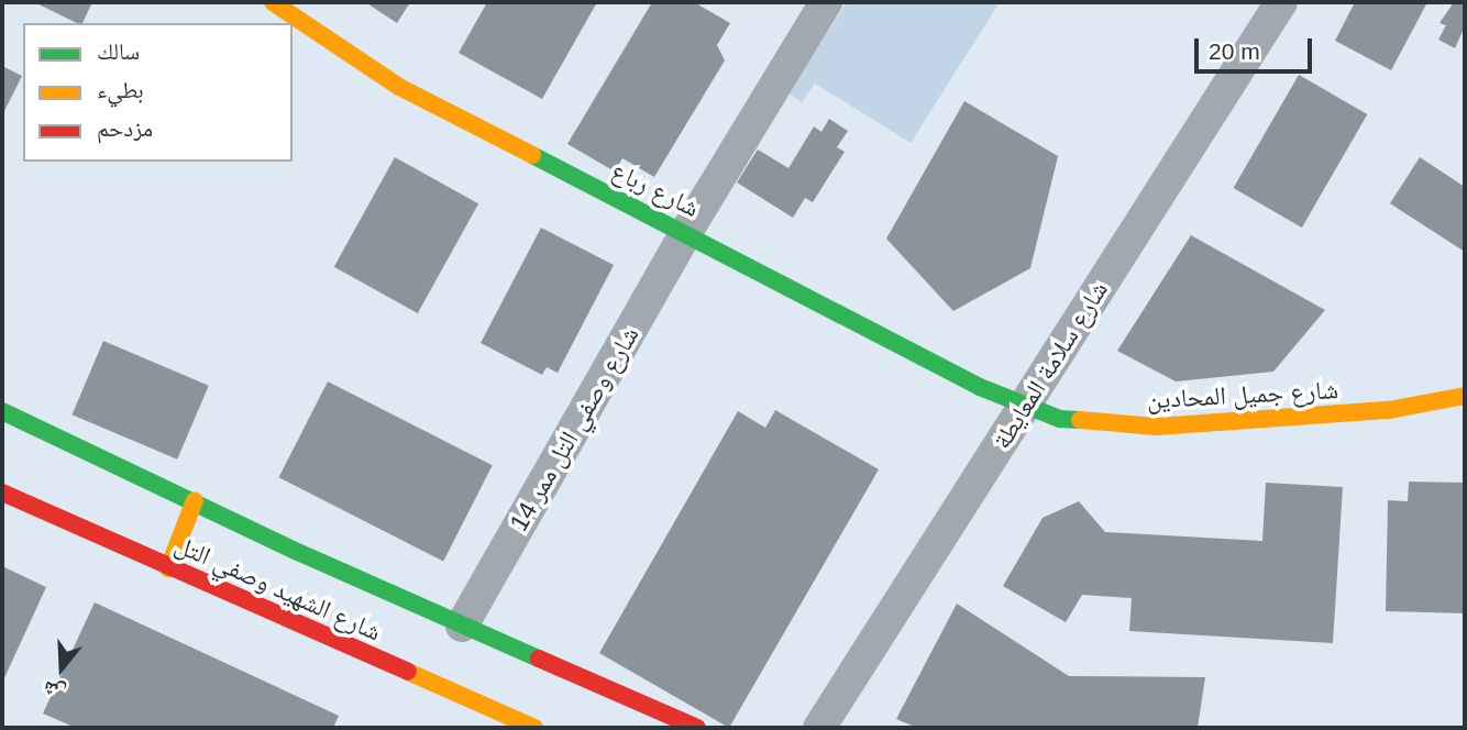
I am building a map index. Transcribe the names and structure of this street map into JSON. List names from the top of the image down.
{
  "streets": {
    "main road": ["شارع رباع", "شارع جميل المحادين", "شارع الشهيد وصفي التل"],
    "street": ["شارع سلامة المعايطة", "شارع وصفي التل ممر 14"]
  },
  "crossings": [
    ["شارع رباع", "شارع سلامة المعايطة"],
    ["شارع رباع", "شارع جميل المحادين"],
    ["شارع رباع", "شارع وصفي التل ممر 14"],
    ["شارع سلامة المعايطة", "شارع جميل المحادين"],
    ["شارع وصفي التل ممر 14", "شارع الشهيد وصفي التل"]
  ],
  "legend": ["سالك", "بطيء", "مزدحم"],
  "scale_bar": "20 m",
  "north": "bottom"
}
